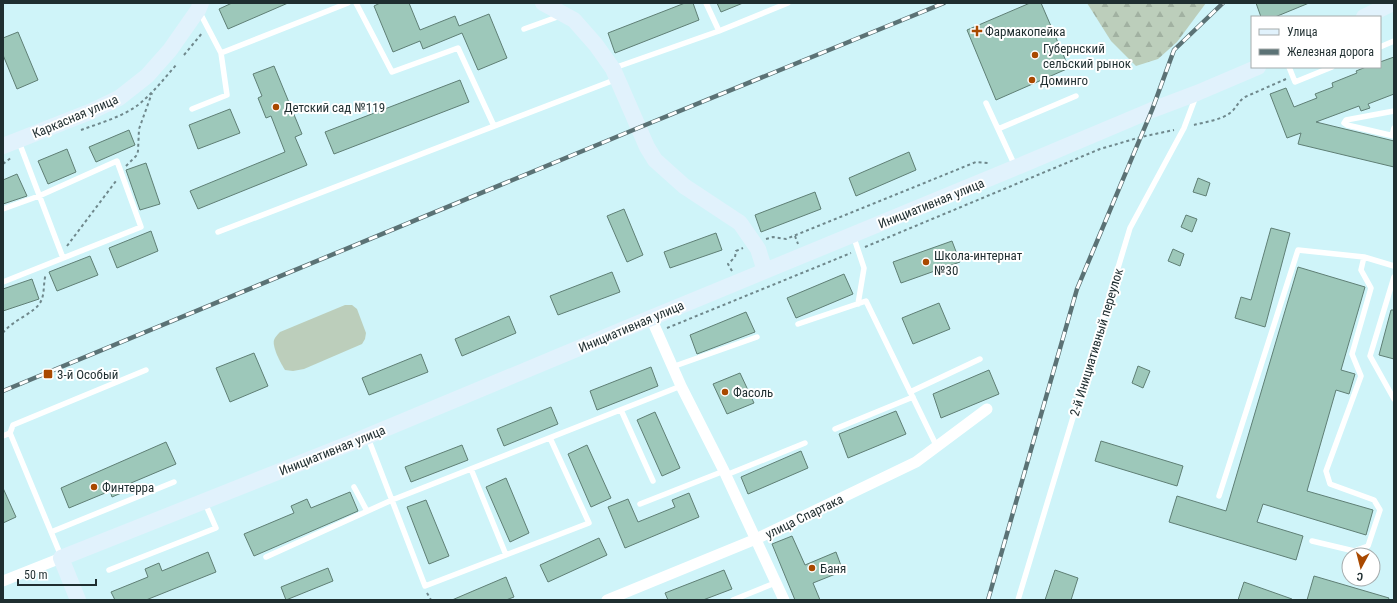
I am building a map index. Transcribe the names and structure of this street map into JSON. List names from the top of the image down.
{
  "streets": {
    "main road": ["Каркасная улица", "Инициативная улица"],
    "street": ["улица Спартака"],
    "lane": ["2-й Инициативный переулок"]
  },
  "crossings": [
    ["Инициативная улица", "2-й Инициативный переулок"]
  ],
  "places": {
    "health": ["Фармакопейка"],
    "other": [
      "Губернский сельский рынок",
      "Доминго",
      "Детский сад №119",
      "Школа-интернат №30",
      "Фасоль",
      "Финтерра",
      "Баня"
    ],
    "transit": ["3-й Особый"]
  },
  "legend": ["Улица", "Железная дорога"],
  "scale_bar": "50 m",
  "north": "bottom"
}
